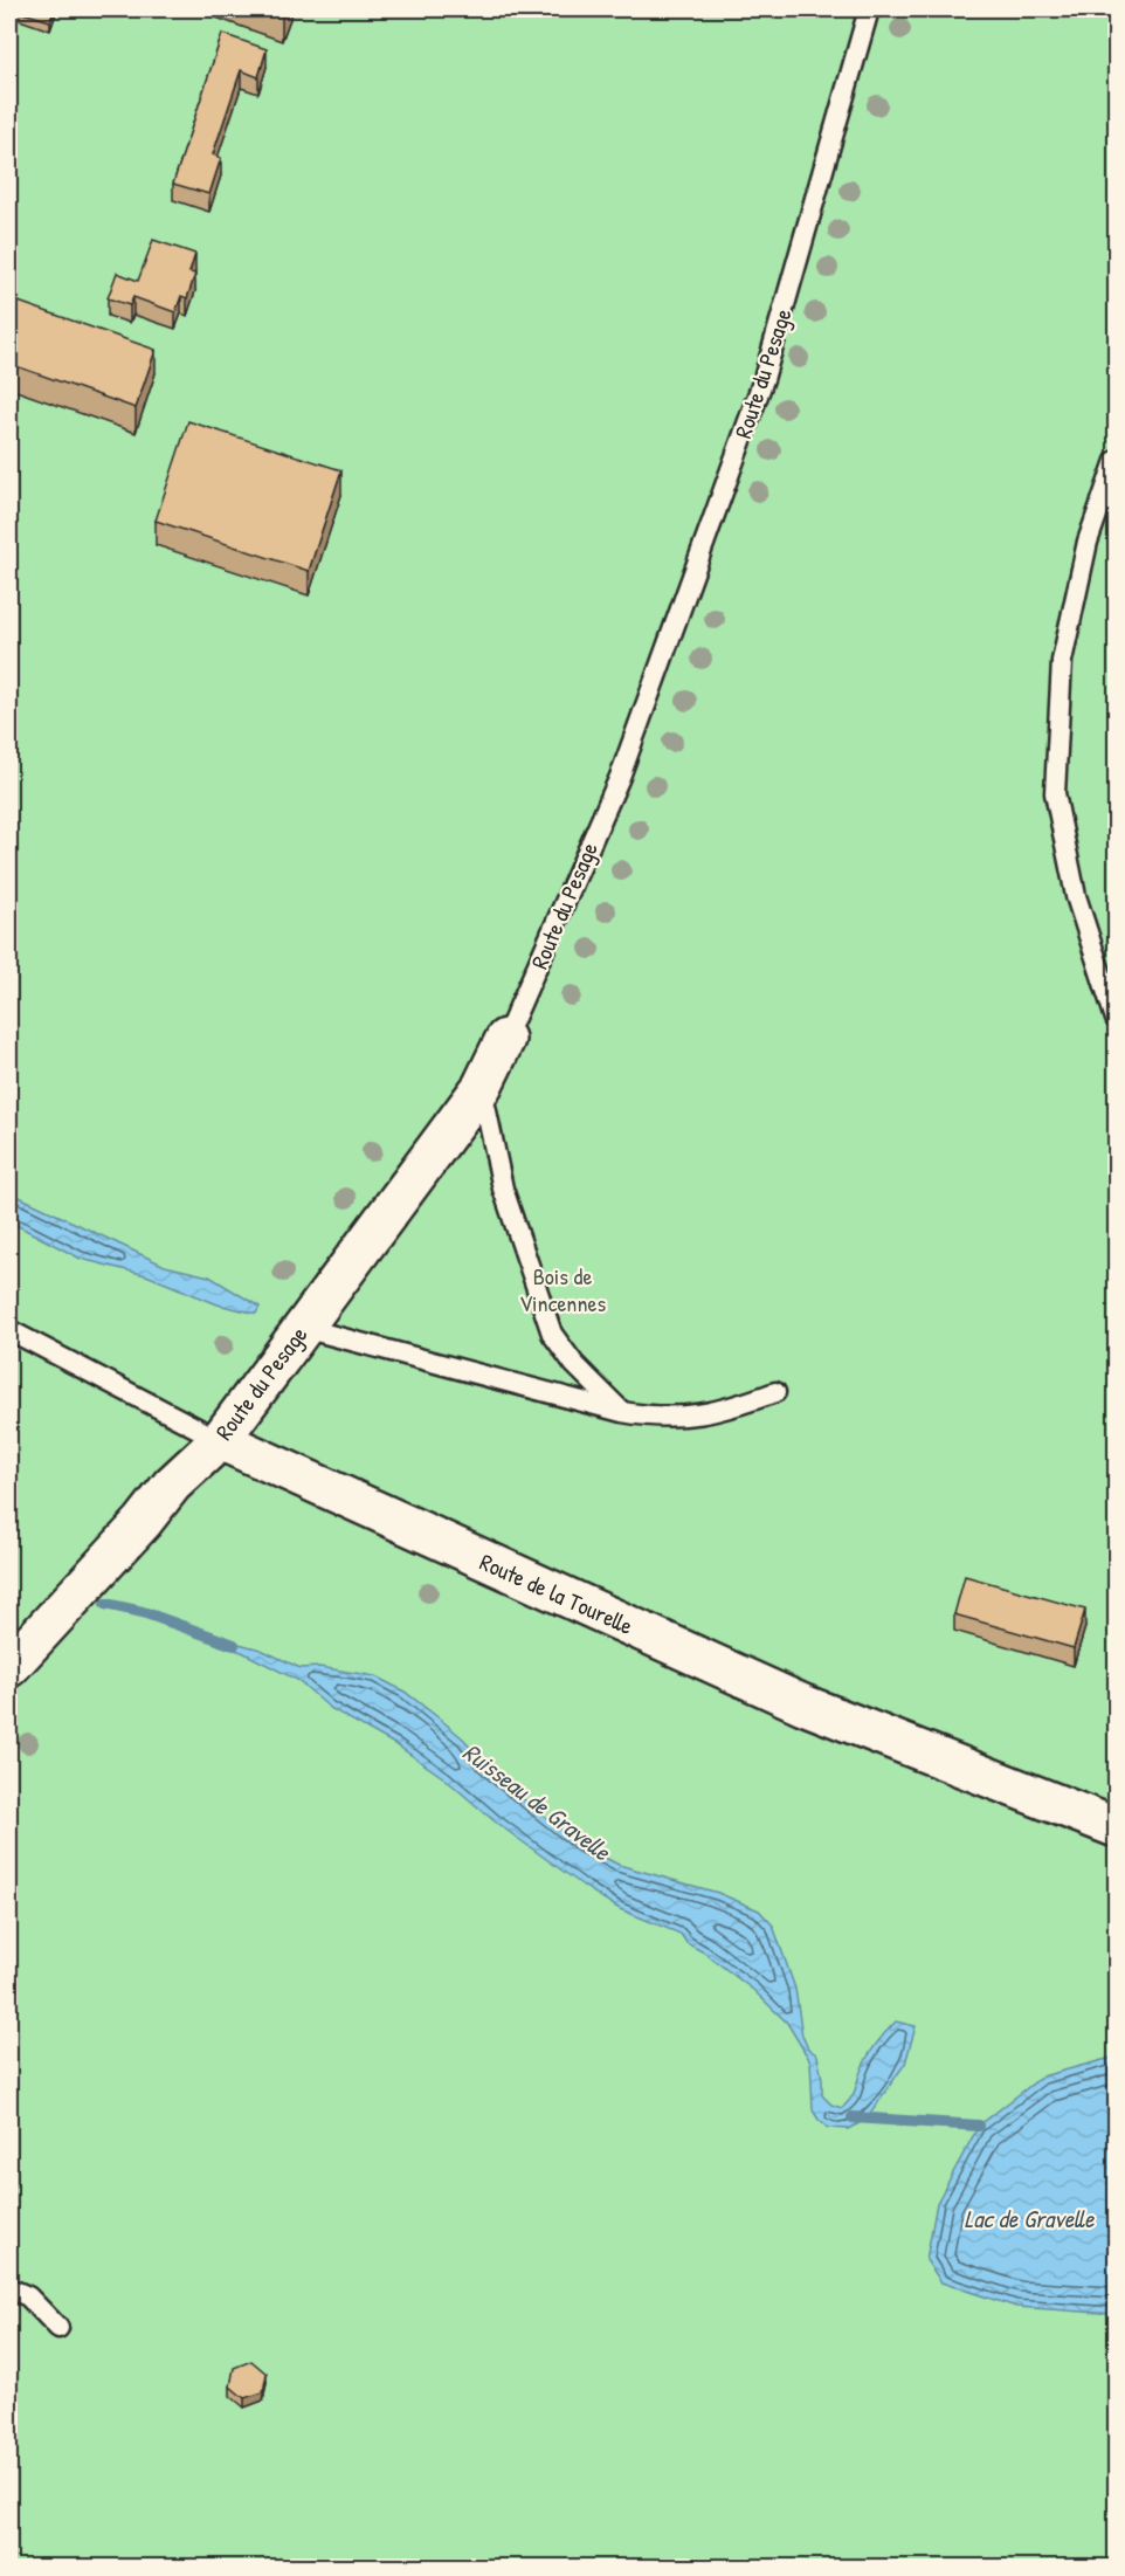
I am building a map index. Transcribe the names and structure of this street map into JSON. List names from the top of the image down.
{
  "streets": {
    "street": ["Route du Pesage", "Route de la Tourelle"]
  },
  "crossings": [
    ["Route du Pesage", "Route de la Tourelle"]
  ],
  "water": ["Ruisseau de Gravelle", "Lac de Gravelle"],
  "parks": ["Bois de Vincennes"]
}
